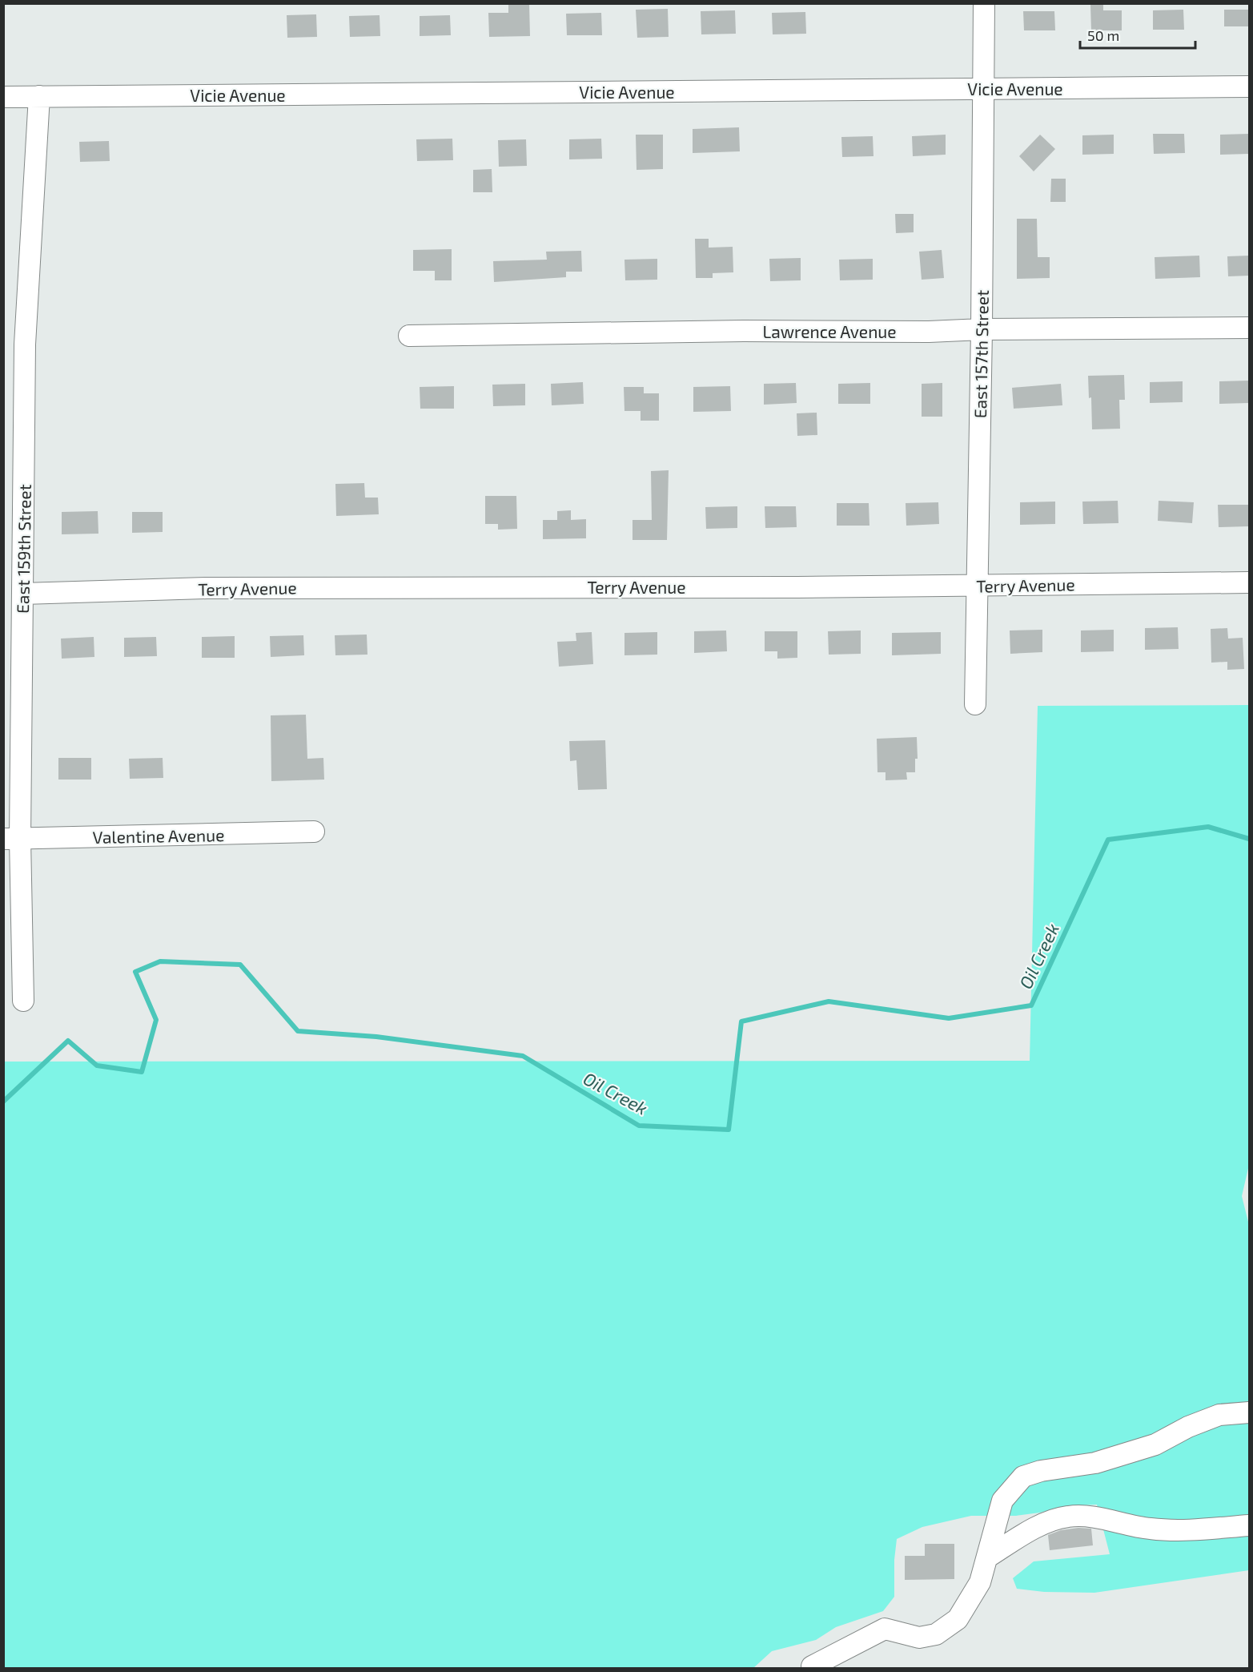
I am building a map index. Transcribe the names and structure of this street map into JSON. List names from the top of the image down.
{
  "streets": {
    "street": [
      "Vicie Avenue",
      "Lawrence Avenue",
      "East 157th Street",
      "East 159th Street",
      "Terry Avenue",
      "Valentine Avenue"
    ]
  },
  "crossings": [
    ["Vicie Avenue", "East 157th Street"],
    ["Vicie Avenue", "East 159th Street"],
    ["Lawrence Avenue", "East 157th Street"],
    ["East 157th Street", "Terry Avenue"],
    ["East 159th Street", "Terry Avenue"],
    ["East 159th Street", "Valentine Avenue"]
  ],
  "water": ["Oil Creek"],
  "scale_bar": "50 m"
}
